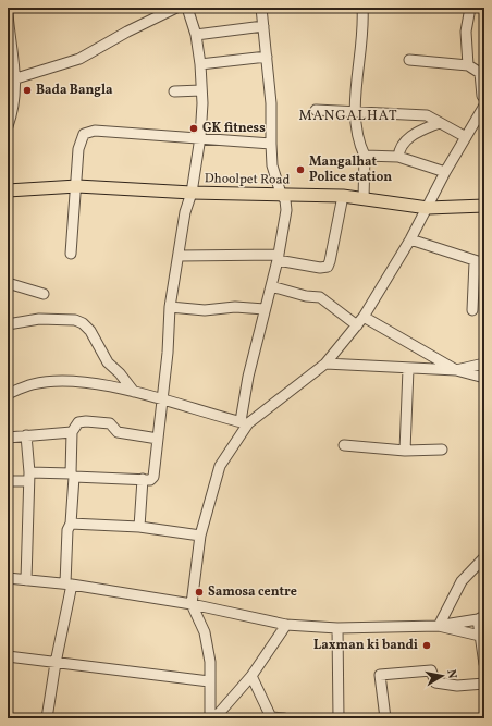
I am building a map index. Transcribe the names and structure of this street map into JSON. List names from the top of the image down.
{
  "streets": {
    "main road": ["Dhoolpet Road"]
  },
  "districts": ["MANGALHAT"],
  "places": [
    "Bada Bangla",
    "GK fitness",
    "Mangalhat Police station",
    "Samosa centre",
    "Laxman ki bandi"
  ],
  "north": "right"
}
